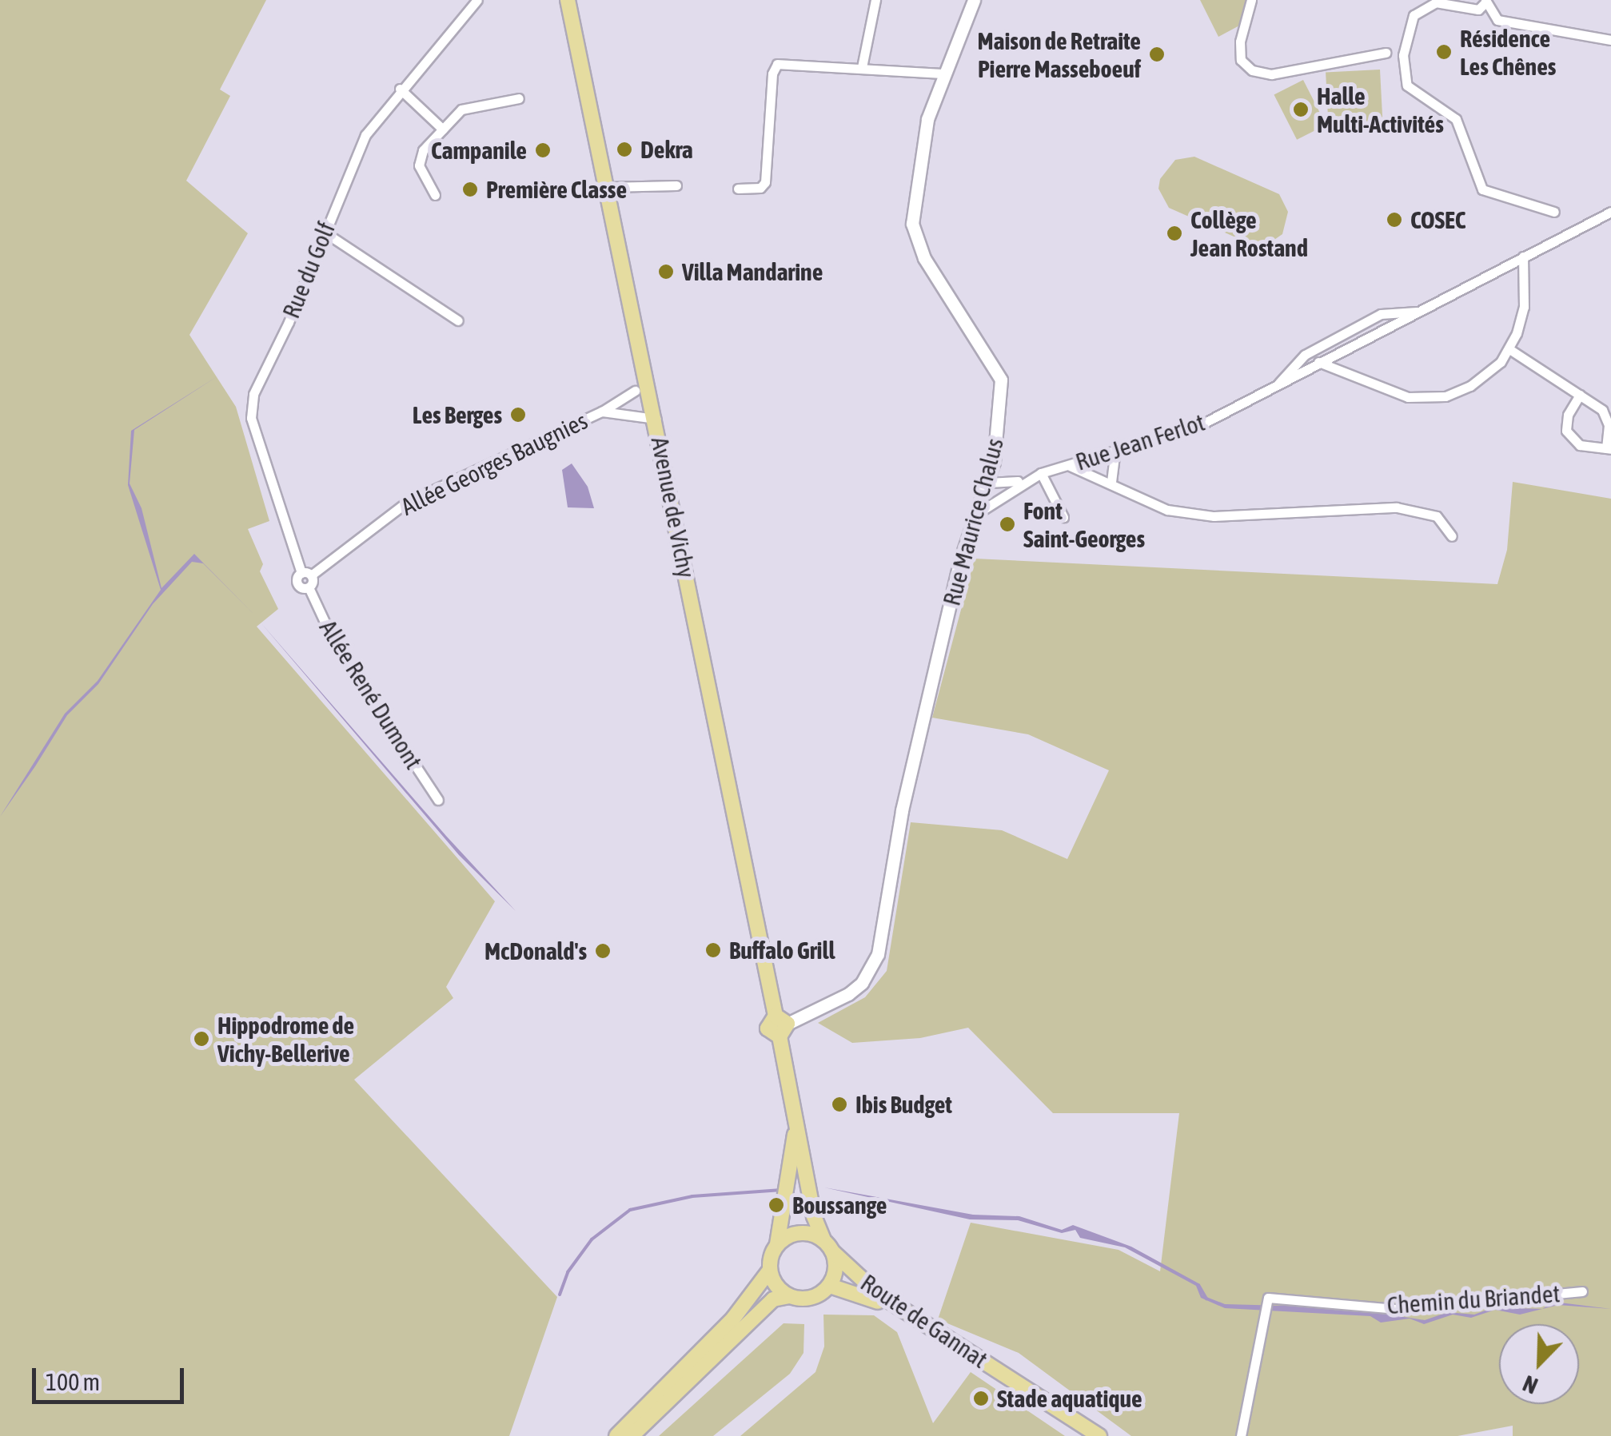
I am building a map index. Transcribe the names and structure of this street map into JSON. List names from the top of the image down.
{
  "streets": {
    "main road": ["Avenue de Vichy", "Route de Gannat"],
    "street": [
      "Rue du Golf",
      "Rue Jean Ferlot",
      "Allée Georges Baugnies",
      "Rue Maurice Chalus",
      "Allée René Dumont",
      "Chemin du Briandet"
    ]
  },
  "crossings": [
    ["Rue du Golf", "Allée Georges Baugnies"],
    ["Rue du Golf", "Allée René Dumont"],
    ["Rue Jean Ferlot", "Rue Maurice Chalus"],
    ["Allée Georges Baugnies", "Avenue de Vichy"],
    ["Allée Georges Baugnies", "Allée René Dumont"],
    ["Avenue de Vichy", "Rue Maurice Chalus"],
    ["Avenue de Vichy", "Route de Gannat"]
  ],
  "places": [
    "Résidence Les Chênes",
    "Maison de Retraite Pierre Masseboeuf",
    "Halle Multi-Activités",
    "Dekra",
    "Campanile",
    "Première Classe",
    "COSEC",
    "Collège Jean Rostand",
    "Villa Mandarine",
    "Les Berges",
    "Font Saint-Georges",
    "Buffalo Grill",
    "McDonald's",
    "Hippodrome de Vichy-Bellerive",
    "Ibis Budget",
    "Boussange",
    "Stade aquatique"
  ],
  "scale_bar": "100 m",
  "north": "bottom left"
}
